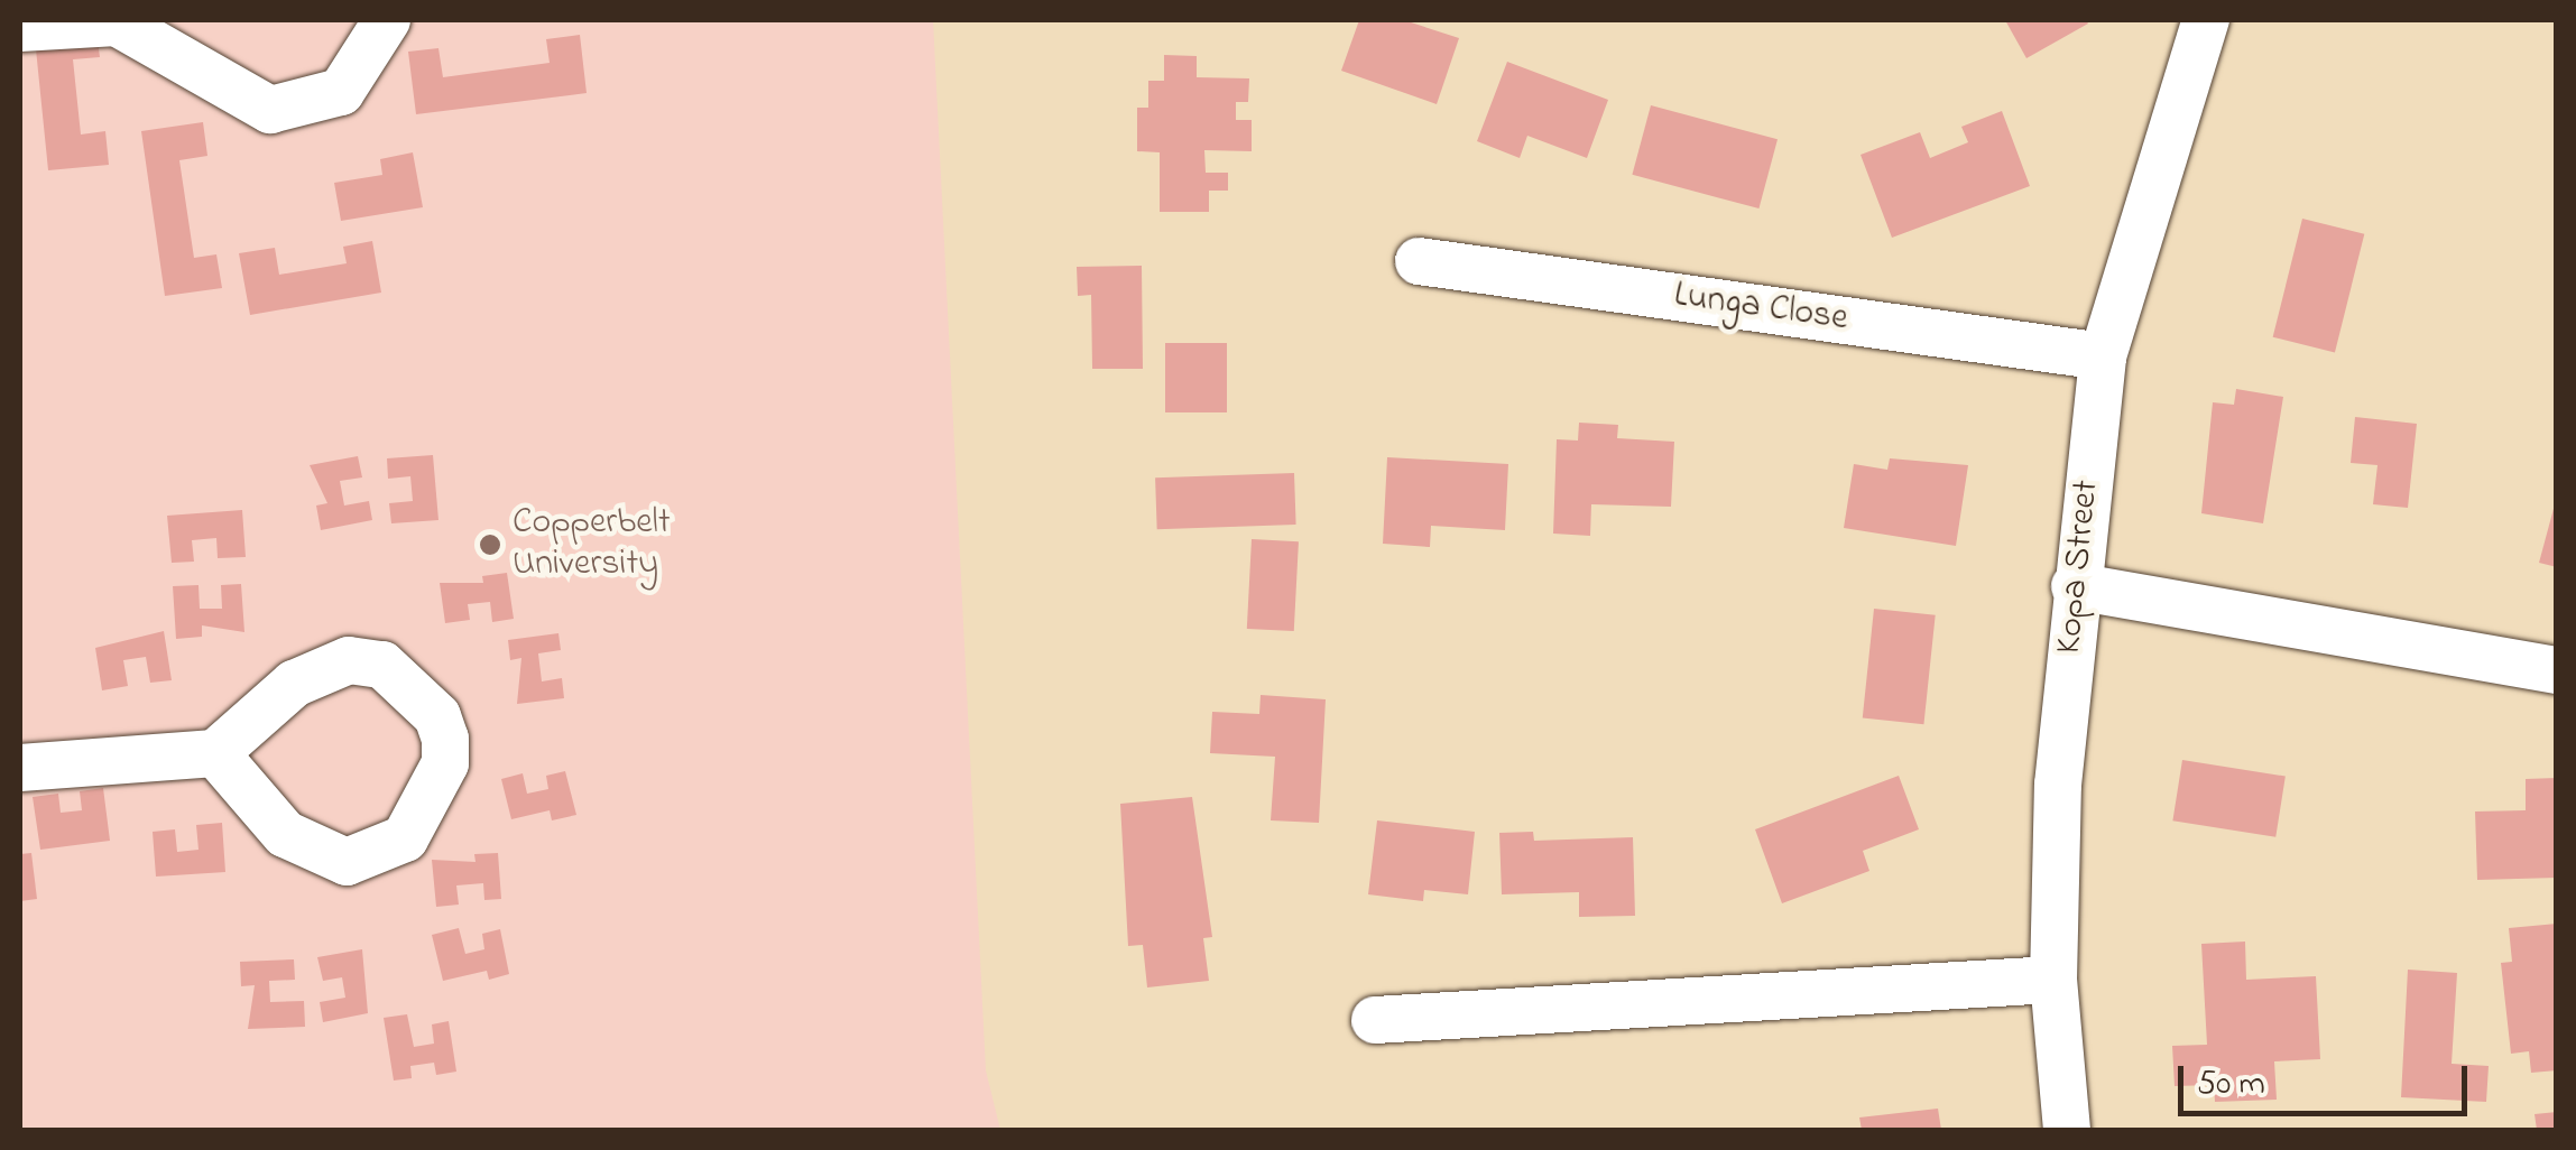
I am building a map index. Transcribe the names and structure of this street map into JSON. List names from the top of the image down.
{
  "streets": {
    "street": ["Lunga Close", "Kopa Street"]
  },
  "crossings": [
    ["Lunga Close", "Kopa Street"]
  ],
  "places": ["Copperbelt University"],
  "scale_bar": "50 m"
}
